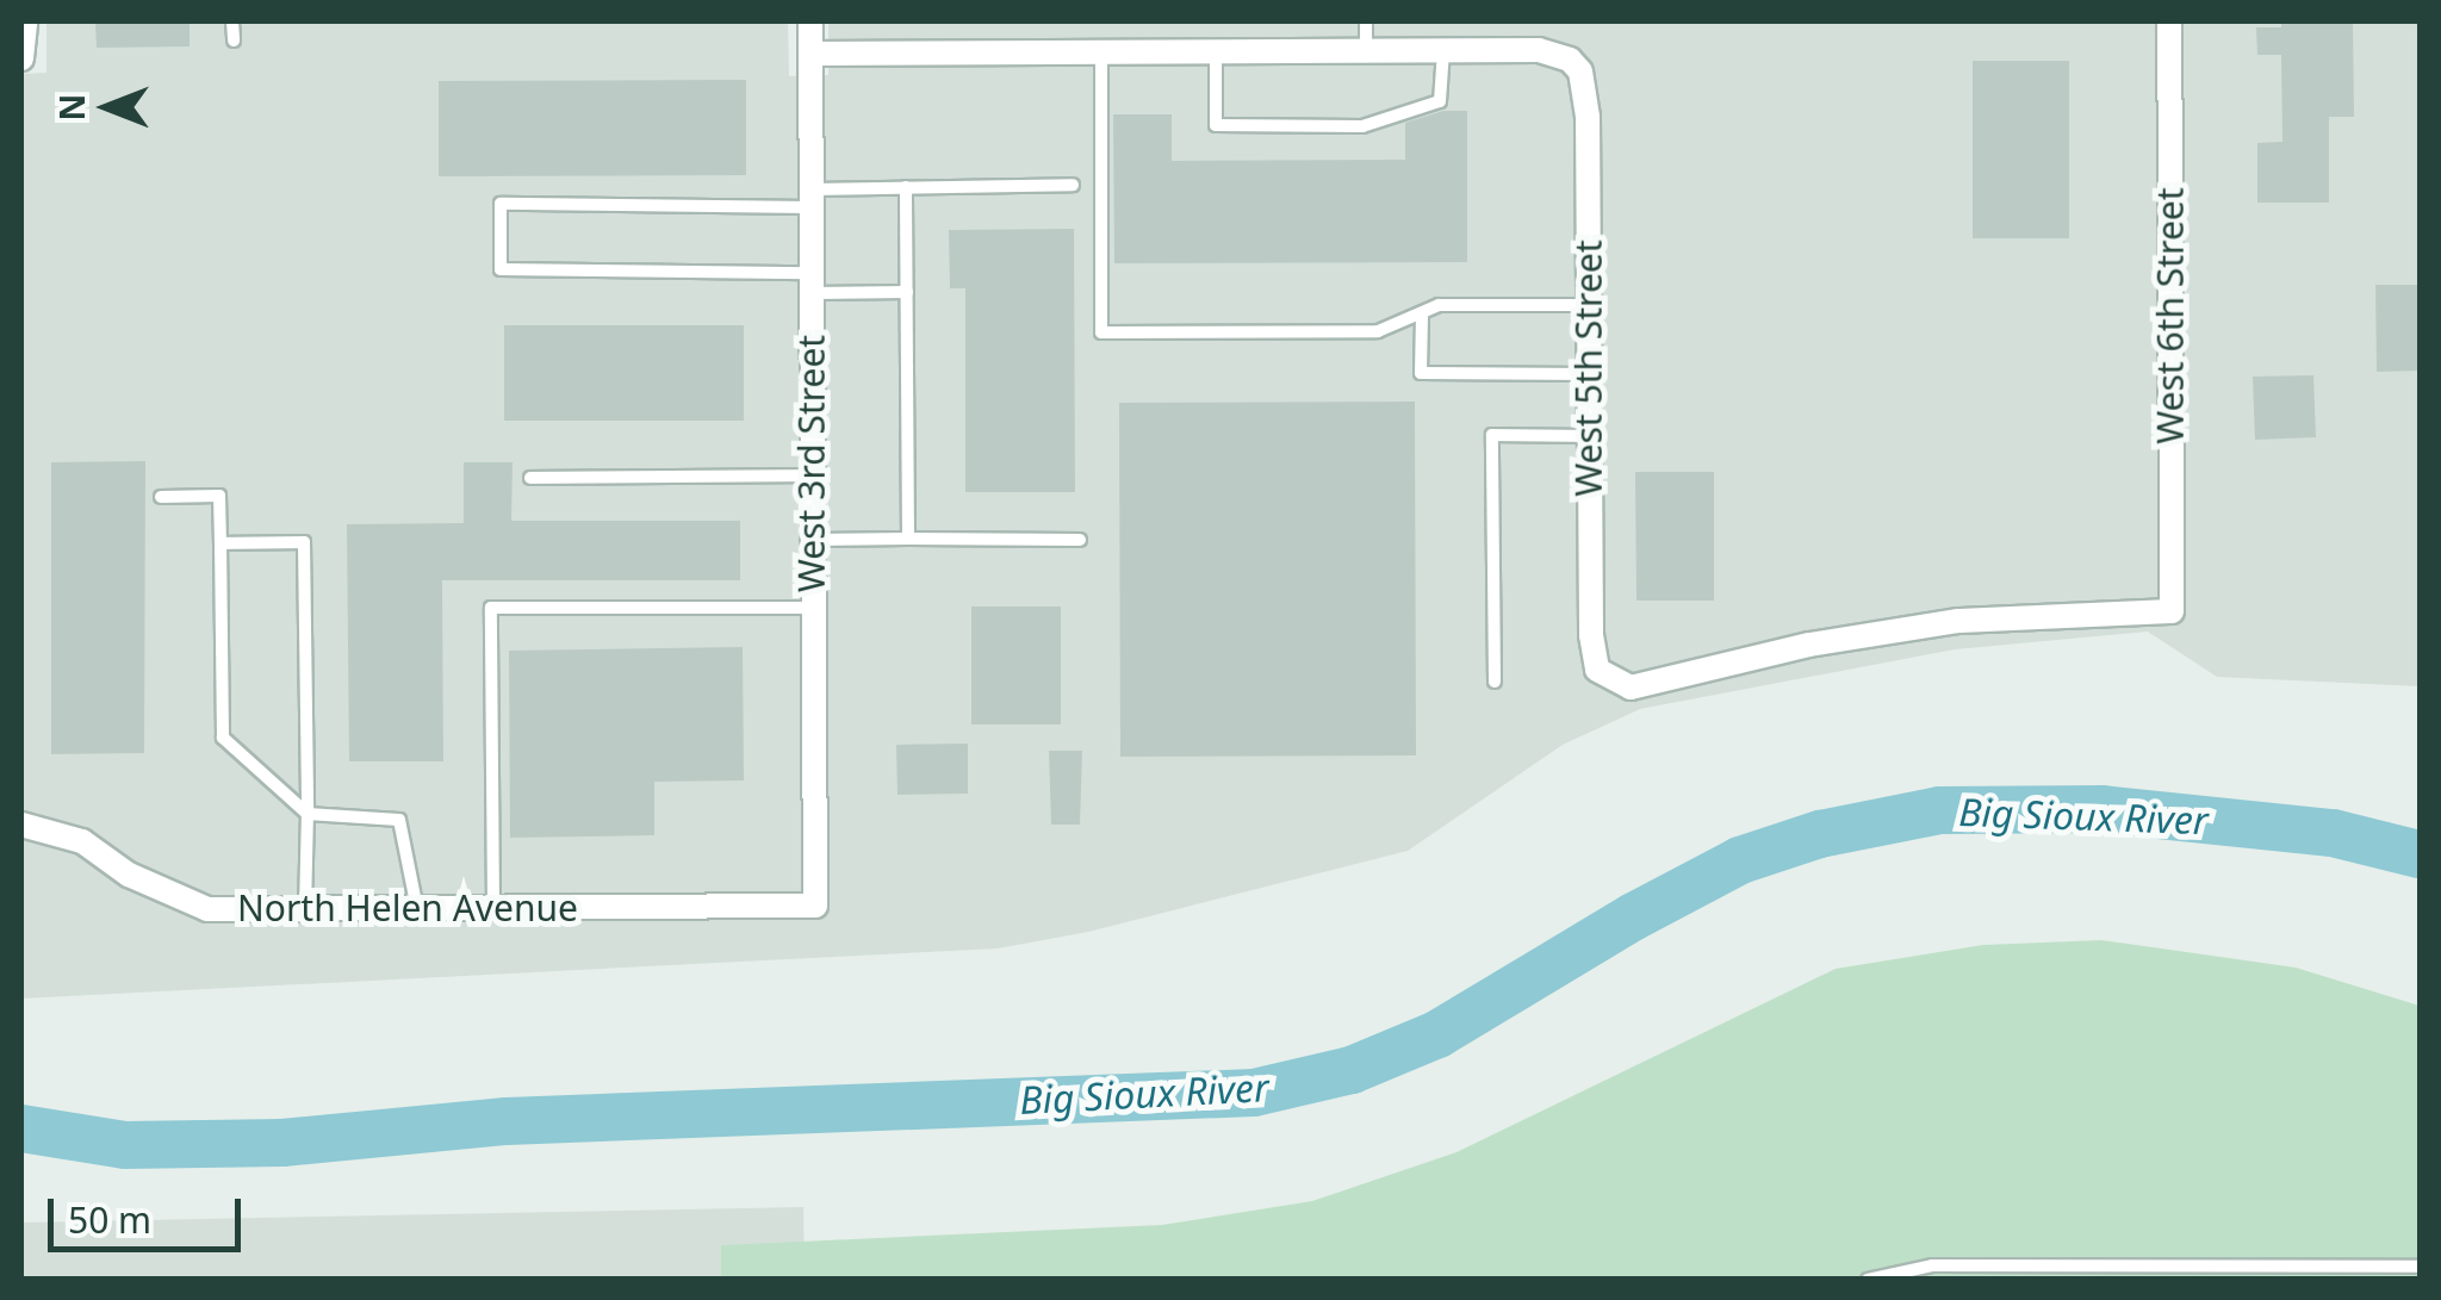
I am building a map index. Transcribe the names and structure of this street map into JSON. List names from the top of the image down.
{
  "streets": {
    "street": [
      "West 6th Street",
      "West 5th Street",
      "West 3rd Street",
      "North Helen Avenue"
    ]
  },
  "crossings": [
    ["West 6th Street", "West 5th Street"],
    ["West 3rd Street", "North Helen Avenue"]
  ],
  "water": ["Big Sioux River"],
  "scale_bar": "50 m",
  "north": "left"
}
